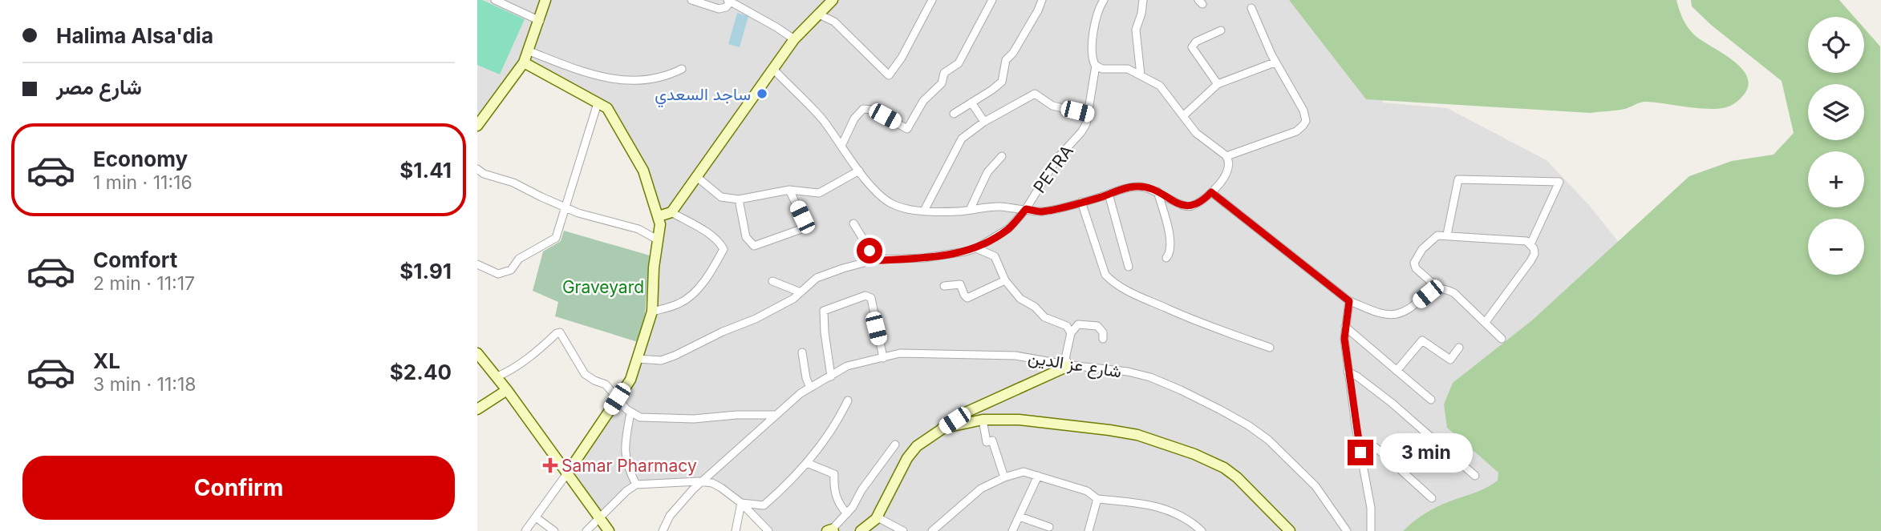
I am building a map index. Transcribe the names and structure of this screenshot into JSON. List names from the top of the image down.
{
  "streets": {
    "street": ["PETRA", "شارع عز الدين"]
  },
  "parks": ["Graveyard"],
  "places": {
    "other": ["ساجد السعدي"],
    "health": ["Samar Pharmacy"]
  },
  "page": {
    "banner": ["Halima Alsa'dia", "شارع مصر"],
    "map_buttons": ["+", "−"],
    "list": [
      {
        "name": "Economy",
        "note": "1 min · 11:16",
        "value": "$1.41"
      },
      {
        "name": "Comfort",
        "note": "2 min · 11:17",
        "value": "$1.91"
      },
      {
        "name": "XL",
        "note": "3 min · 11:18",
        "value": "$2.40"
      }
    ],
    "bubble": "3 min",
    "buttons": "Confirm"
  }
}
